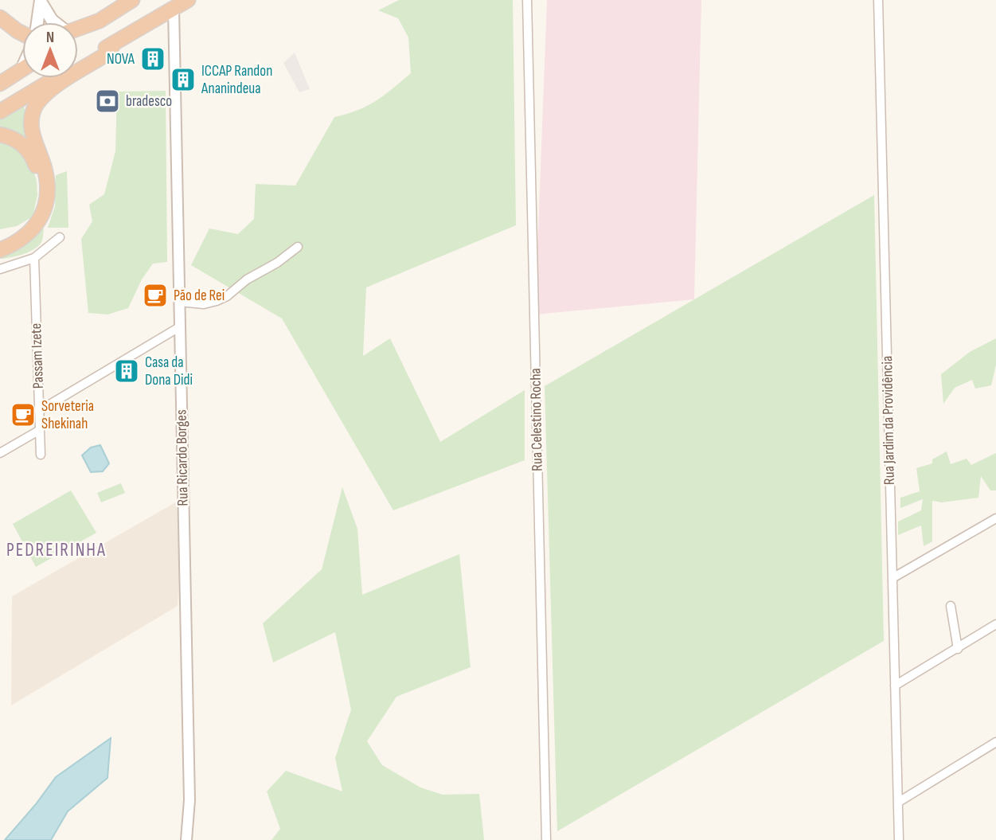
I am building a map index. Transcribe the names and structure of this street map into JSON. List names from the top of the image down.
{
  "streets": {
    "street": [
      "Passam Izete",
      "Rua Celestino Rocha",
      "Rua Jardim da Providência",
      "Rua Ricardo Borges"
    ]
  },
  "districts": ["PEDREIRINHA"],
  "places": {
    "building": ["NOVA", "ICCAP Randon Ananindeua", "Casa da Dona Didi"],
    "bank": ["bradesco"],
    "cafe": ["Pão de Rei", "Sorveteria Shekinah"]
  },
  "north": "top"
}
